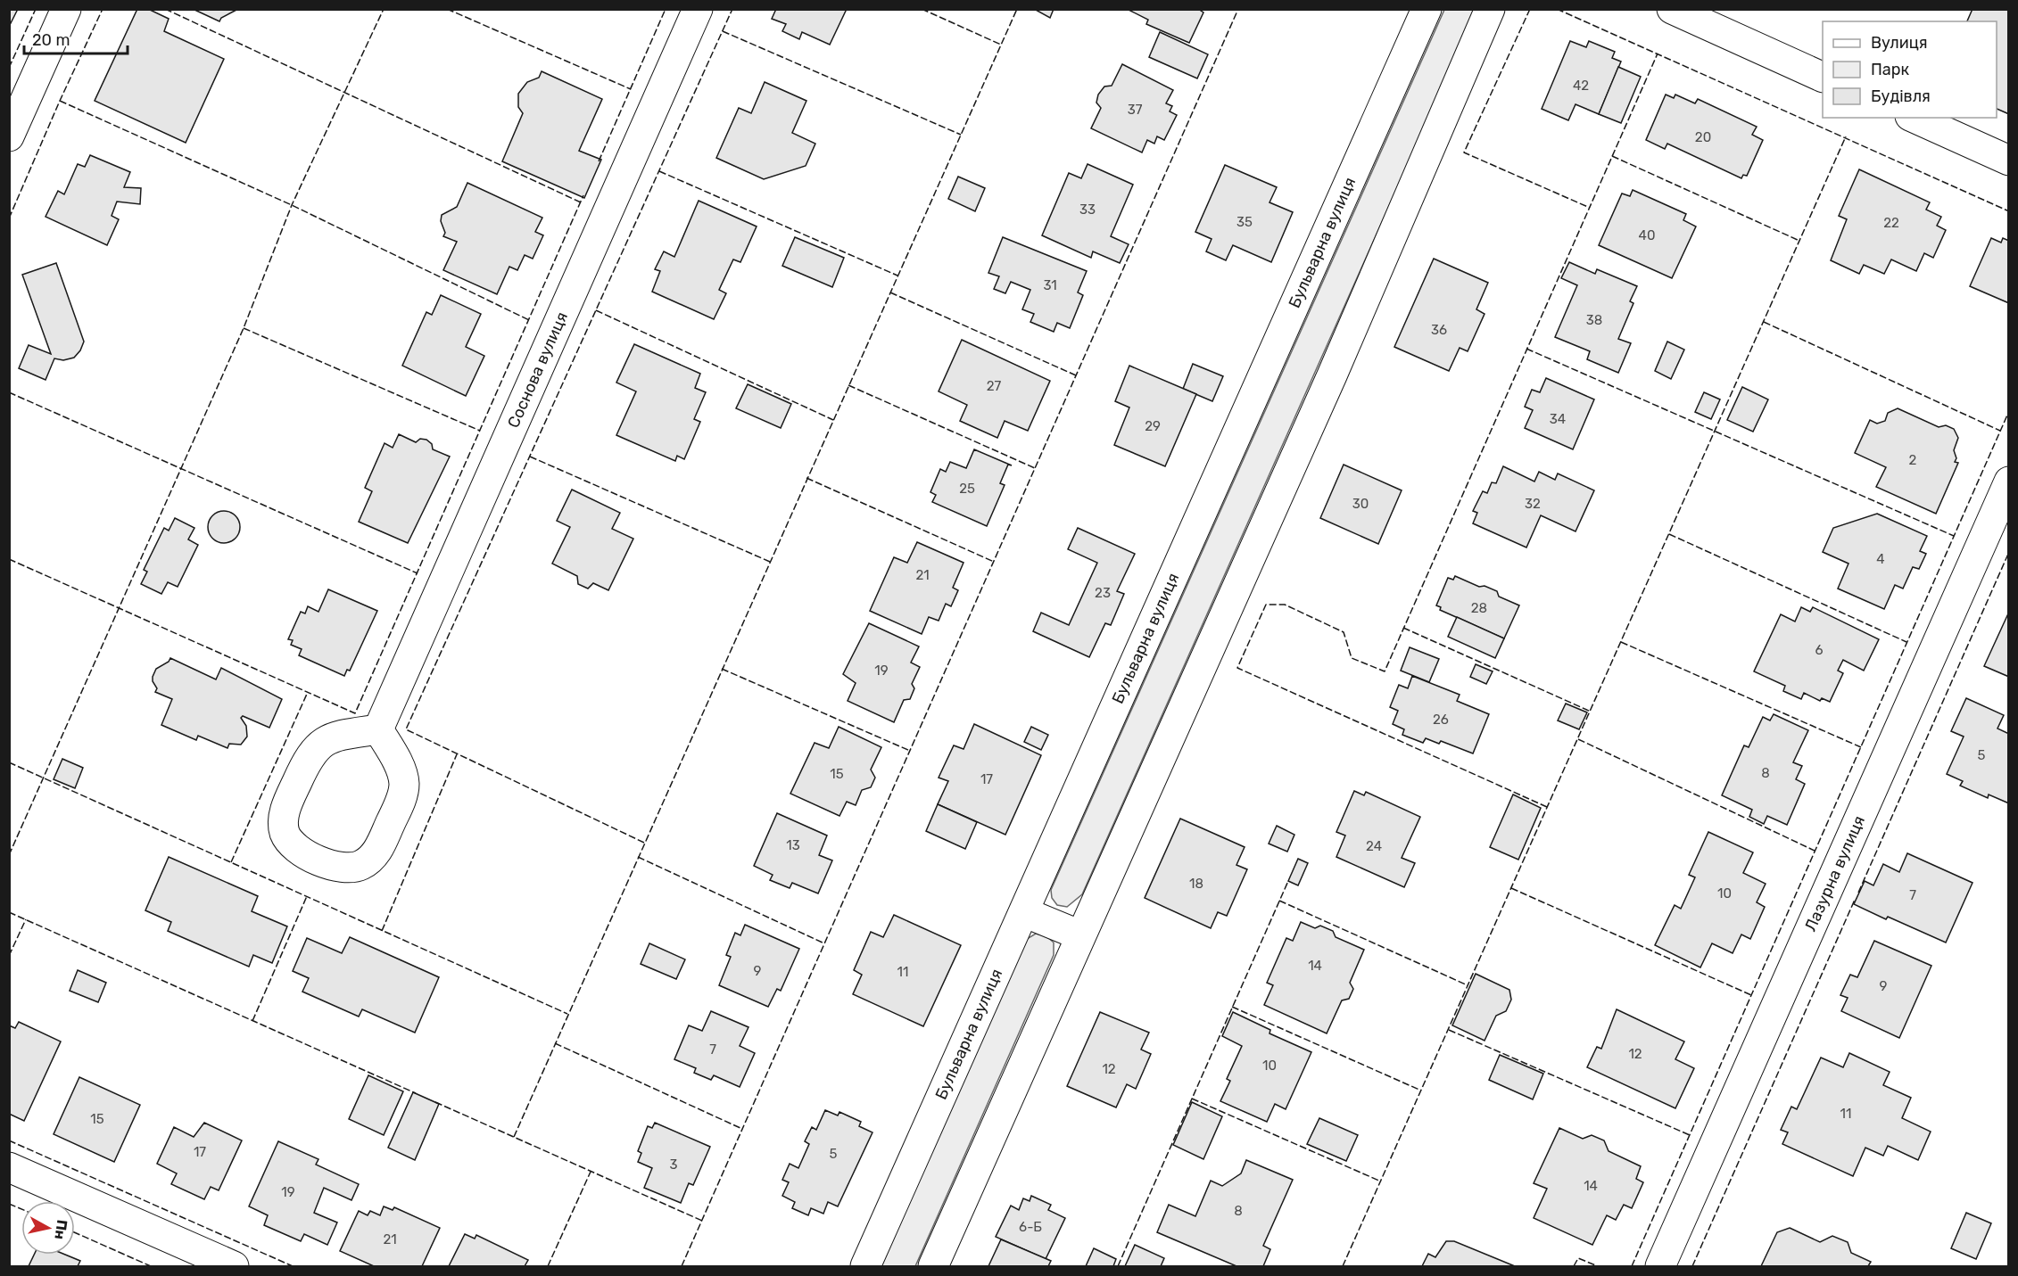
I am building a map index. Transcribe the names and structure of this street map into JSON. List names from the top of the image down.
{
  "streets": {
    "street": ["Бульварна вулиця", "Соснова вулиця", "Лазурна вулиця"]
  },
  "house_numbers": [
    "42",
    "37",
    "20",
    "33",
    "35",
    "22",
    "40",
    "31",
    "38",
    "36",
    "27",
    "34",
    "29",
    "2",
    "25",
    "30",
    "32",
    "4",
    "21",
    "23",
    "28",
    "6",
    "19",
    "26",
    "5",
    "8",
    "15",
    "17",
    "13",
    "24",
    "18",
    "10",
    "7",
    "14",
    "9",
    "11",
    "9",
    "7",
    "12",
    "10",
    "12",
    "11",
    "15",
    "17",
    "5",
    "3",
    "14",
    "19",
    "8",
    "6-Б",
    "21"
  ],
  "legend": ["Вулиця", "Парк", "Будівля"],
  "scale_bar": "20 m",
  "north": "right"
}
